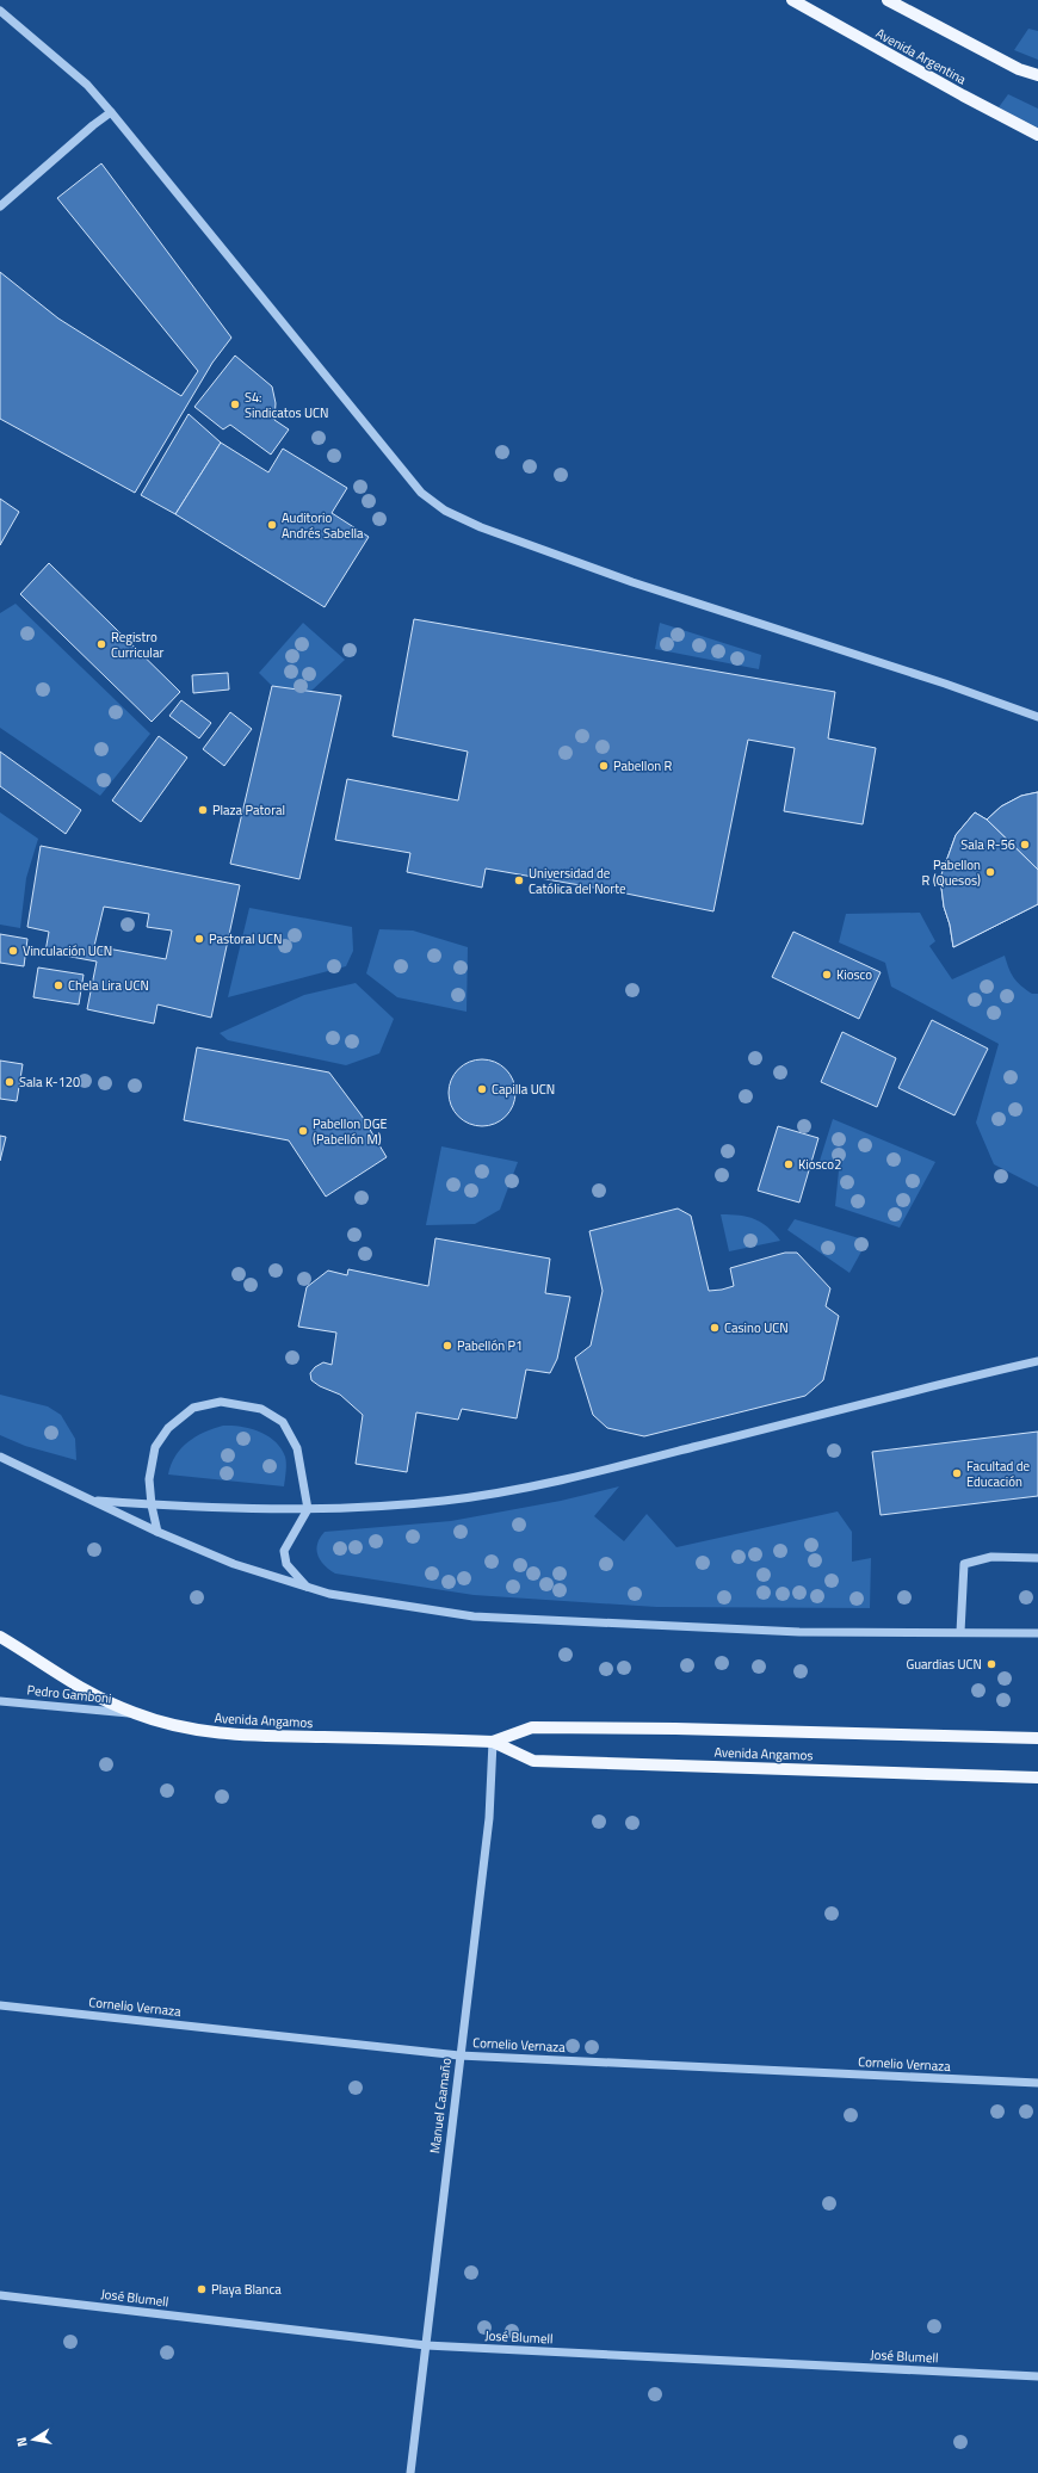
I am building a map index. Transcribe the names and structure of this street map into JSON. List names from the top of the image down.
{
  "streets": {
    "main road": ["Avenida Argentina", "Avenida Angamos"],
    "street": [
      "Pedro Gamboni",
      "Cornelio Vernaza",
      "Manuel Caamaño",
      "José Blumell"
    ]
  },
  "crossings": [
    ["Pedro Gamboni", "Avenida Angamos"],
    ["Avenida Angamos", "Manuel Caamaño"],
    ["Cornelio Vernaza", "Manuel Caamaño"],
    ["Manuel Caamaño", "José Blumell"]
  ],
  "places": [
    "S4: Sindicatos UCN",
    "Auditorio Andrés Sabella",
    "Registro Curricular",
    "Pabellon R",
    "Plaza Patoral",
    "Sala R-56",
    "Pabellon R (Quesos)",
    "Universidad de Católica del Norte",
    "Pastoral UCN",
    "Vinculación UCN",
    "Kiosco",
    "Chela Lira UCN",
    "Sala K-120",
    "Capilla UCN",
    "Pabellon DGE (Pabellón M)",
    "Kiosco2",
    "Casino UCN",
    "Pabellón P1",
    "Facultad de Educación",
    "Guardias UCN",
    "Playa Blanca"
  ],
  "north": "left"
}
